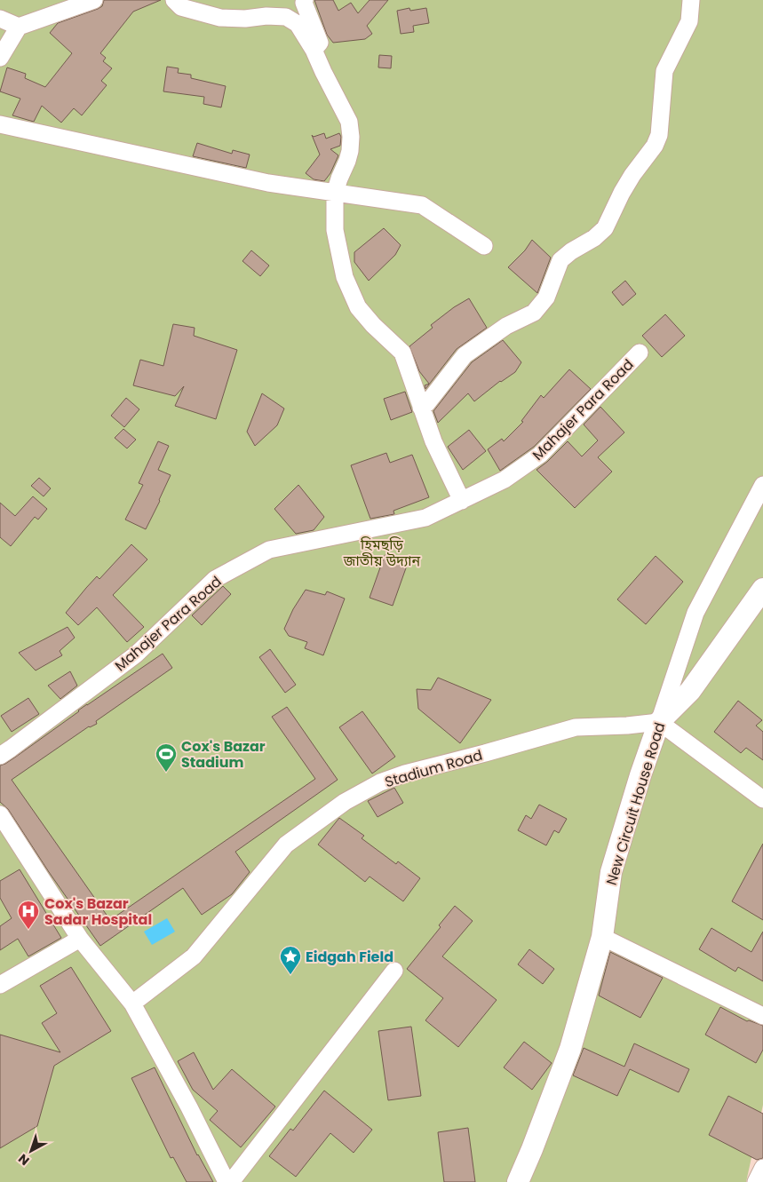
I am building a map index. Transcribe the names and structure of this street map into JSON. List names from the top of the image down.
{
  "streets": {
    "street": ["Mahajer Para Road", "Stadium Road", "New Circuit House Road"]
  },
  "crossings": [
    ["Stadium Road", "New Circuit House Road"]
  ],
  "parks": ["হিমছড়ি জাতীয় উদ্যান"],
  "places": {
    "sports": ["Cox's Bazar Stadium"],
    "hospital": ["Cox's Bazar Sadar Hospital"],
    "place": ["Eidgah Field"]
  },
  "north": "bottom left"
}
